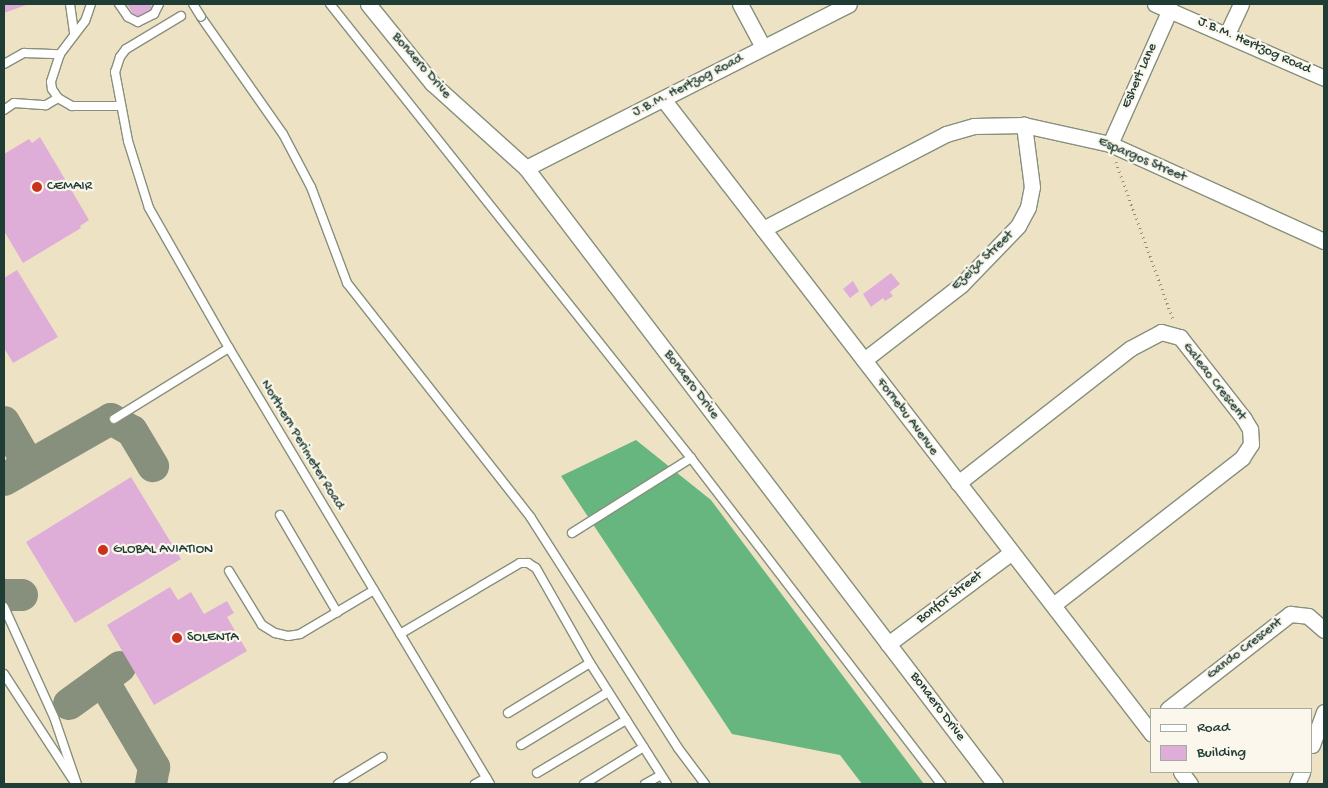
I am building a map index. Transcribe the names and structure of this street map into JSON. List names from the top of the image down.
{
  "streets": {
    "street": [
      "J.B.M. Hertzog Road",
      "Bonaero Drive",
      "Eshert Lane",
      "Espargos Street",
      "Ezeiza Street",
      "Galeao Crescent",
      "Fornebu Avenue",
      "Bonfor Street",
      "Gando Crescent"
    ],
    "lane": ["Northern Perimeter Road"]
  },
  "crossings": [
    ["J.B.M. Hertzog Road", "Bonaero Drive"],
    ["J.B.M. Hertzog Road", "Eshert Lane"],
    ["J.B.M. Hertzog Road", "Fornebu Avenue"],
    ["Bonaero Drive", "Bonfor Street"],
    ["Eshert Lane", "Espargos Street"],
    ["Espargos Street", "Ezeiza Street"],
    ["Espargos Street", "Fornebu Avenue"],
    ["Ezeiza Street", "Fornebu Avenue"],
    ["Galeao Crescent", "Fornebu Avenue"],
    ["Fornebu Avenue", "Bonfor Street"]
  ],
  "places": ["CEMAIR", "GLOBAL AVIATION", "SOLENTA"],
  "legend": ["Road", "Building"]
}
